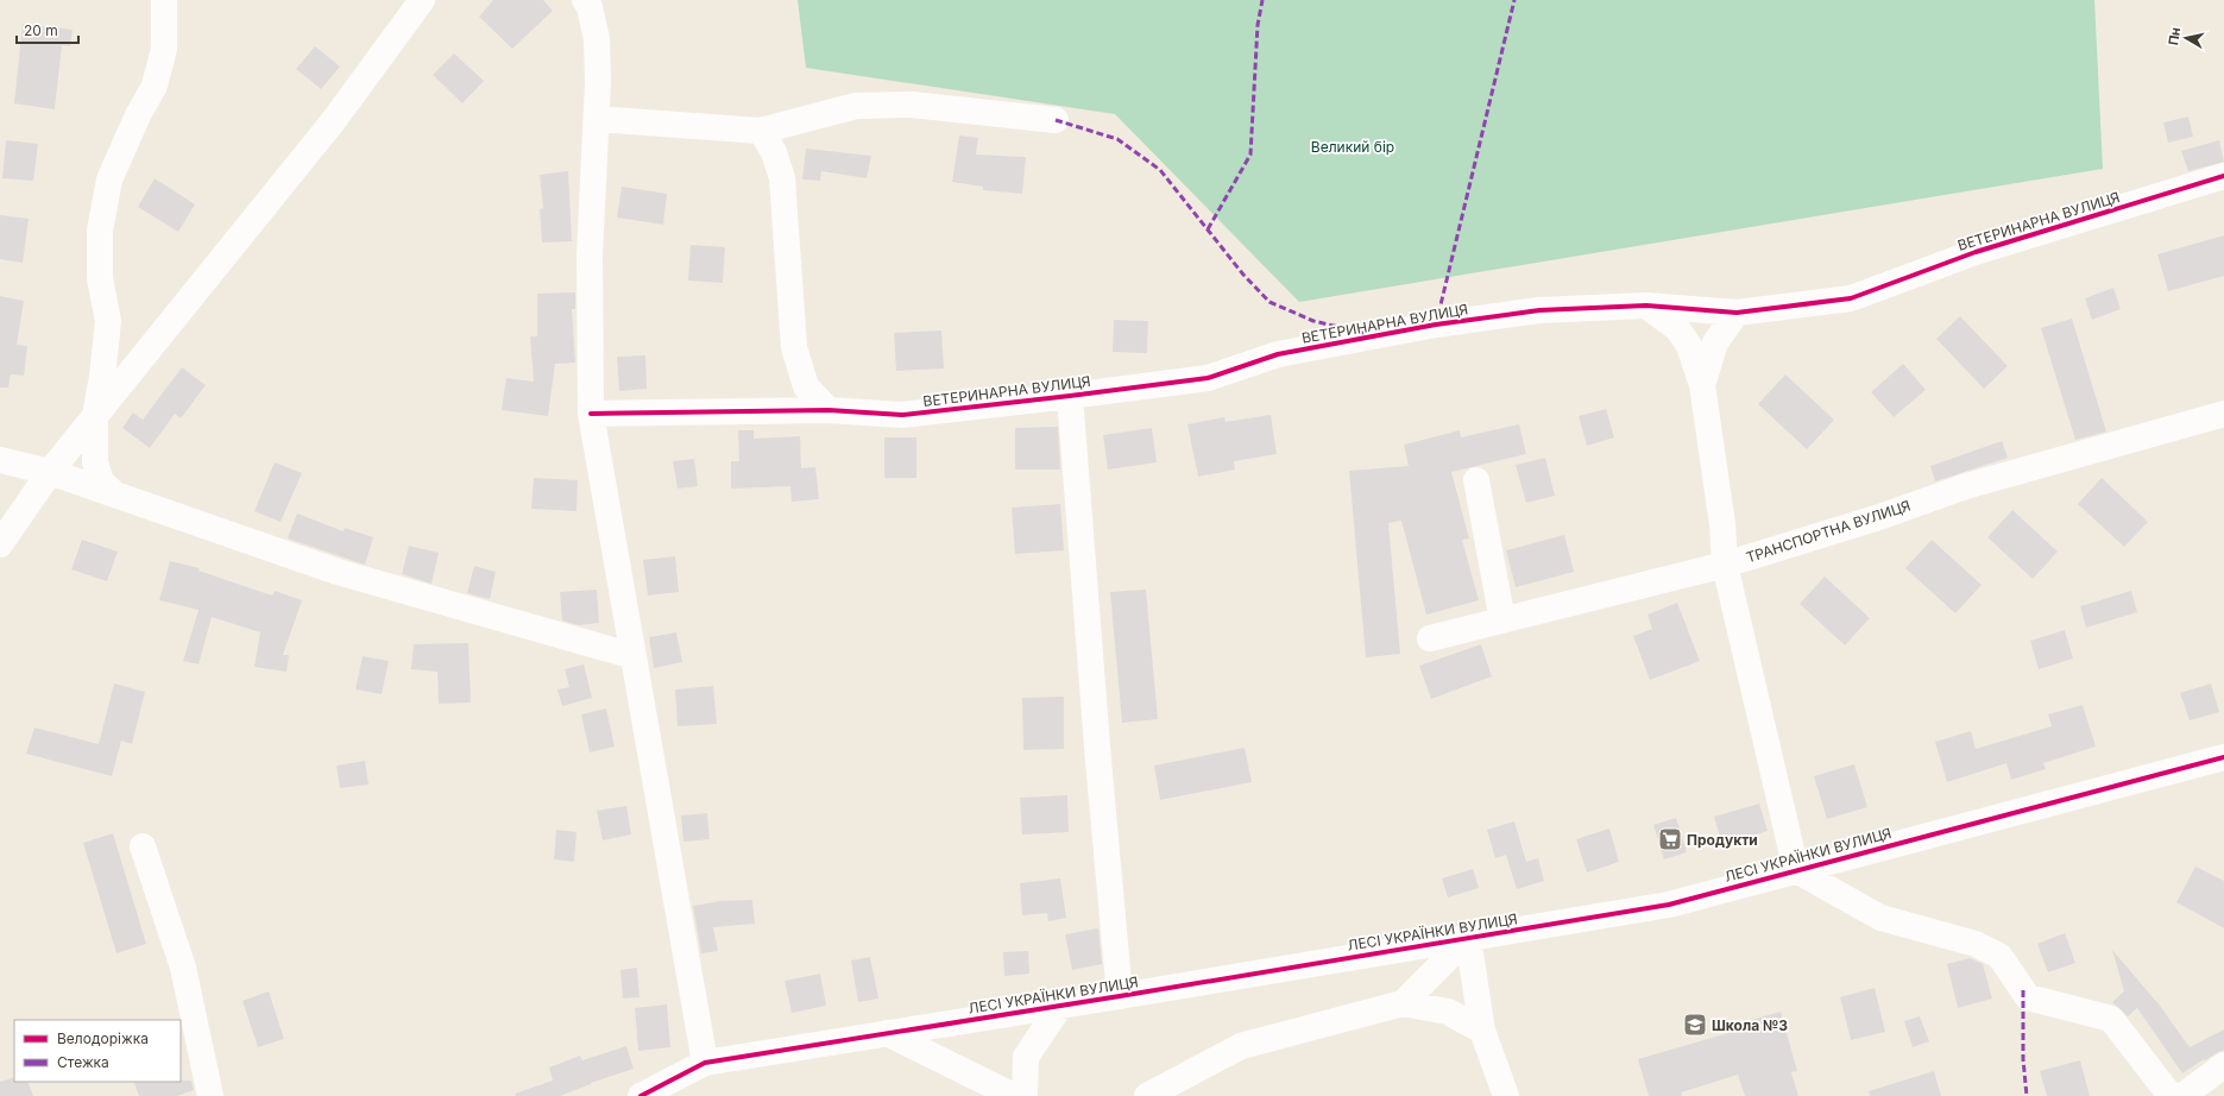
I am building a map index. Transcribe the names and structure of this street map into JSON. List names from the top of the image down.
{
  "streets": {
    "street": ["ВЕТЕРИНАРНА ВУЛИЦЯ", "ТРАНСПОРТНА ВУЛИЦЯ", "ЛЕСІ УКРАЇНКИ ВУЛИЦЯ"]
  },
  "parks": ["Великий бір"],
  "places": {
    "supermarket": ["Продукти"],
    "school or university": ["Школа №3"]
  },
  "legend": ["Велодоріжка", "Стежка"],
  "scale_bar": "20 m",
  "north": "left"
}
